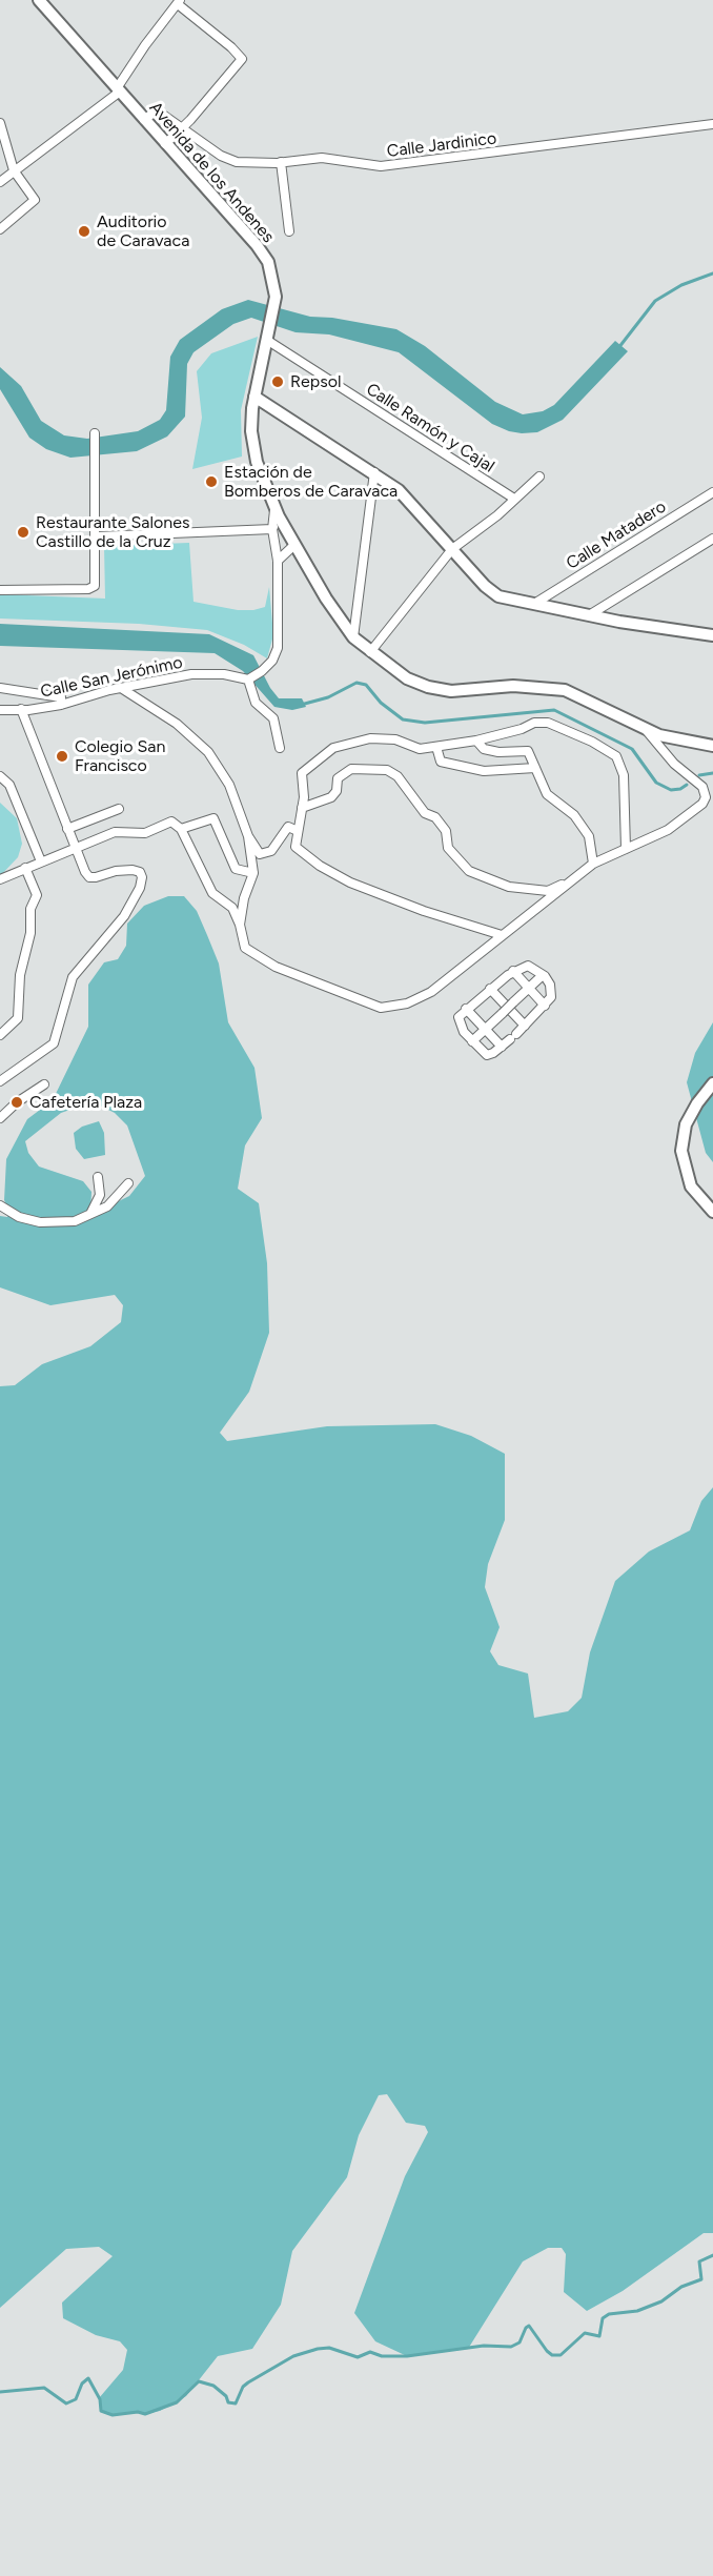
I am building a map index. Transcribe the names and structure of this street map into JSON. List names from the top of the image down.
{
  "streets": {
    "main road": ["Avenida de los Andenes"],
    "street": [
      "Calle Jardinico",
      "Calle Ramón y Cajal",
      "Calle Matadero",
      "Calle San Jerónimo"
    ]
  },
  "crossings": [
    ["Calle Jardinico", "Avenida de los Andenes"],
    ["Avenida de los Andenes", "Calle Ramón y Cajal"]
  ],
  "places": [
    "Auditorio de Caravaca",
    "Repsol",
    "Estación de Bomberos de Caravaca",
    "Restaurante Salones Castillo de la Cruz",
    "Colegio San Francisco",
    "Cafetería Plaza"
  ]
}
